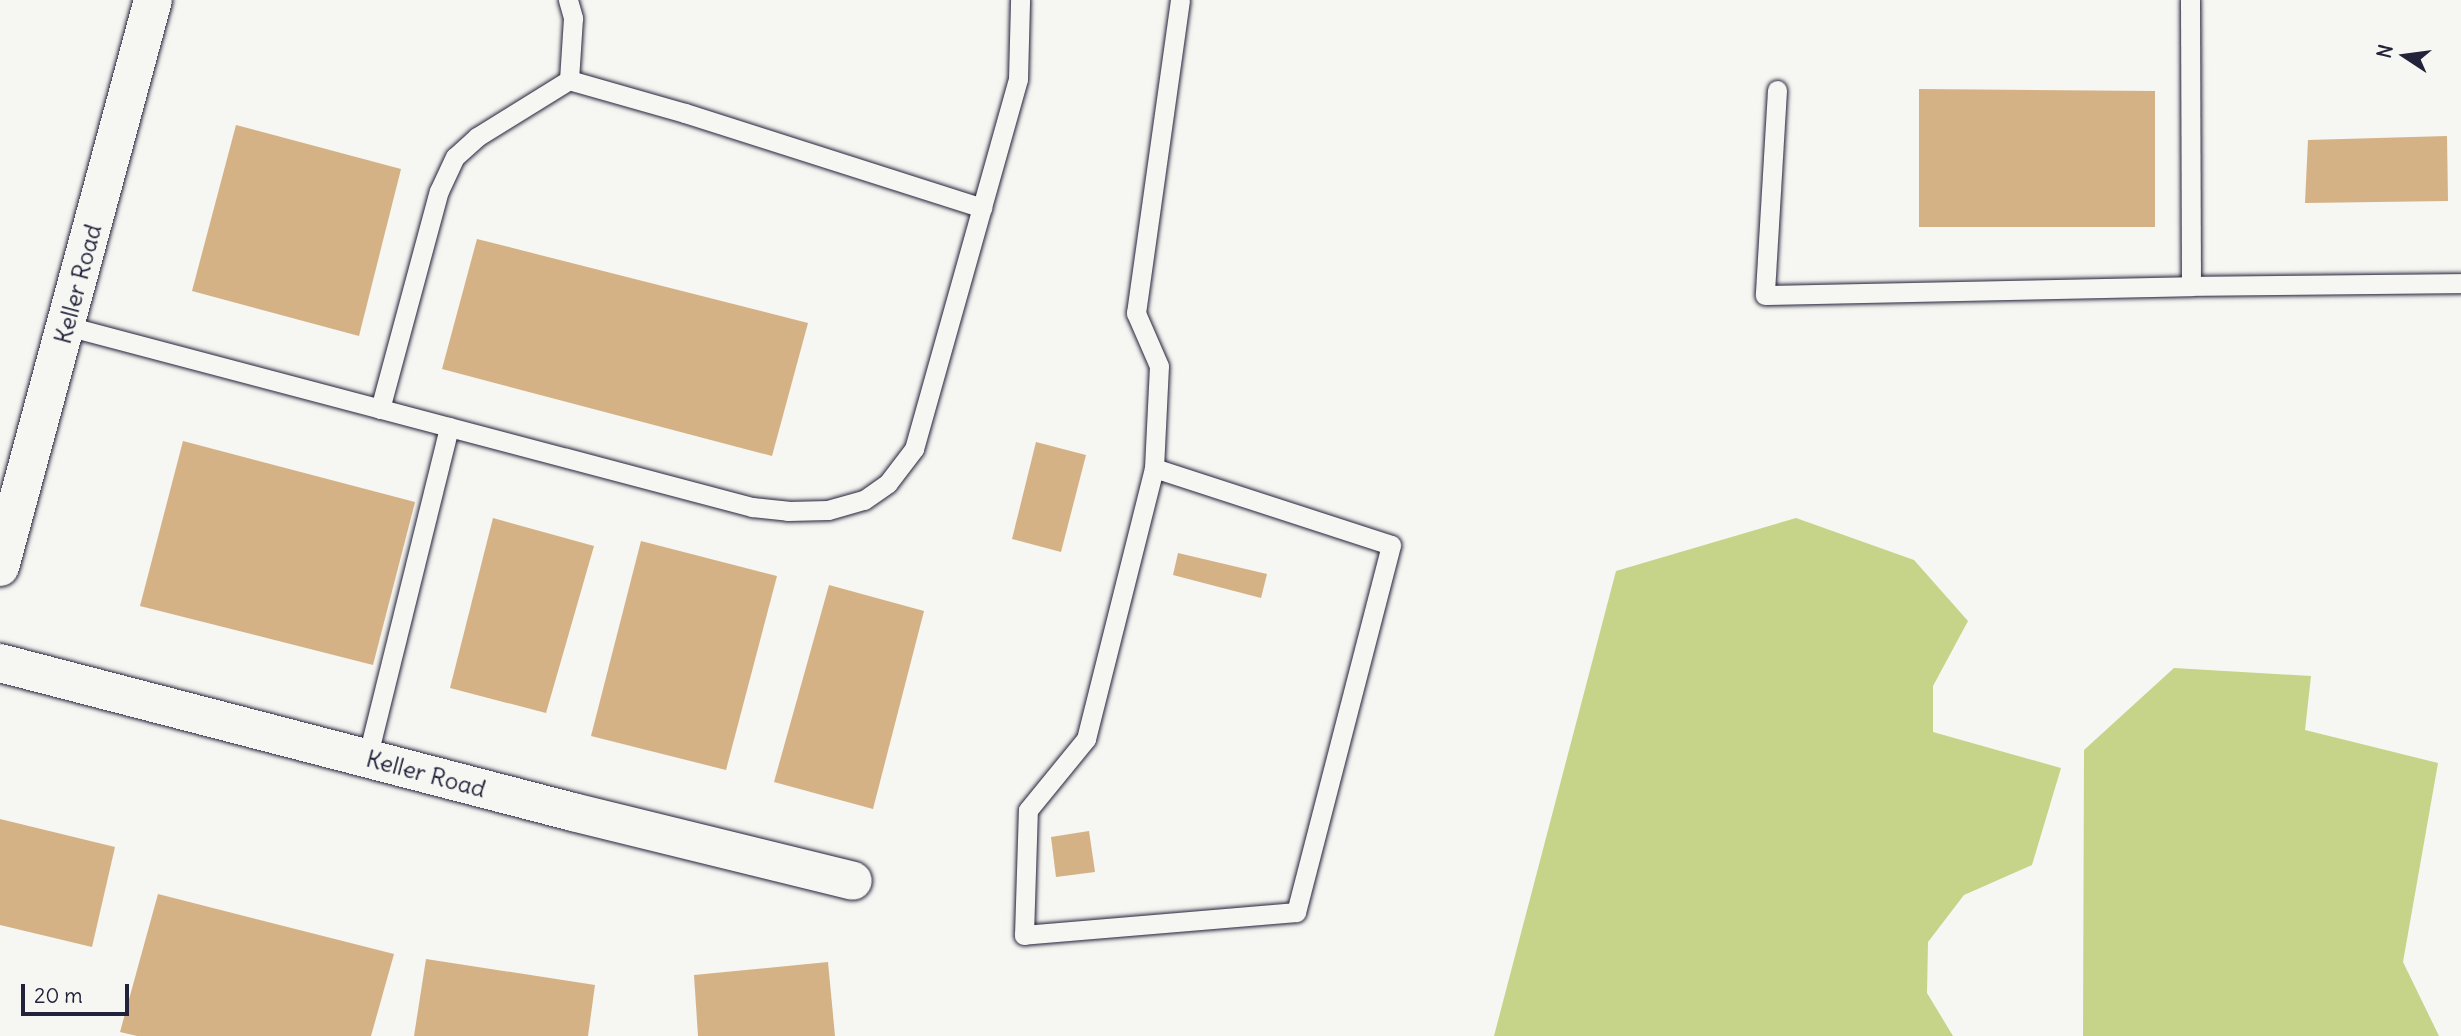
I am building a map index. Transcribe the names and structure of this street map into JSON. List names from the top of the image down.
{
  "streets": {
    "street": ["Keller Road"]
  },
  "scale_bar": "20 m",
  "north": "left"
}
